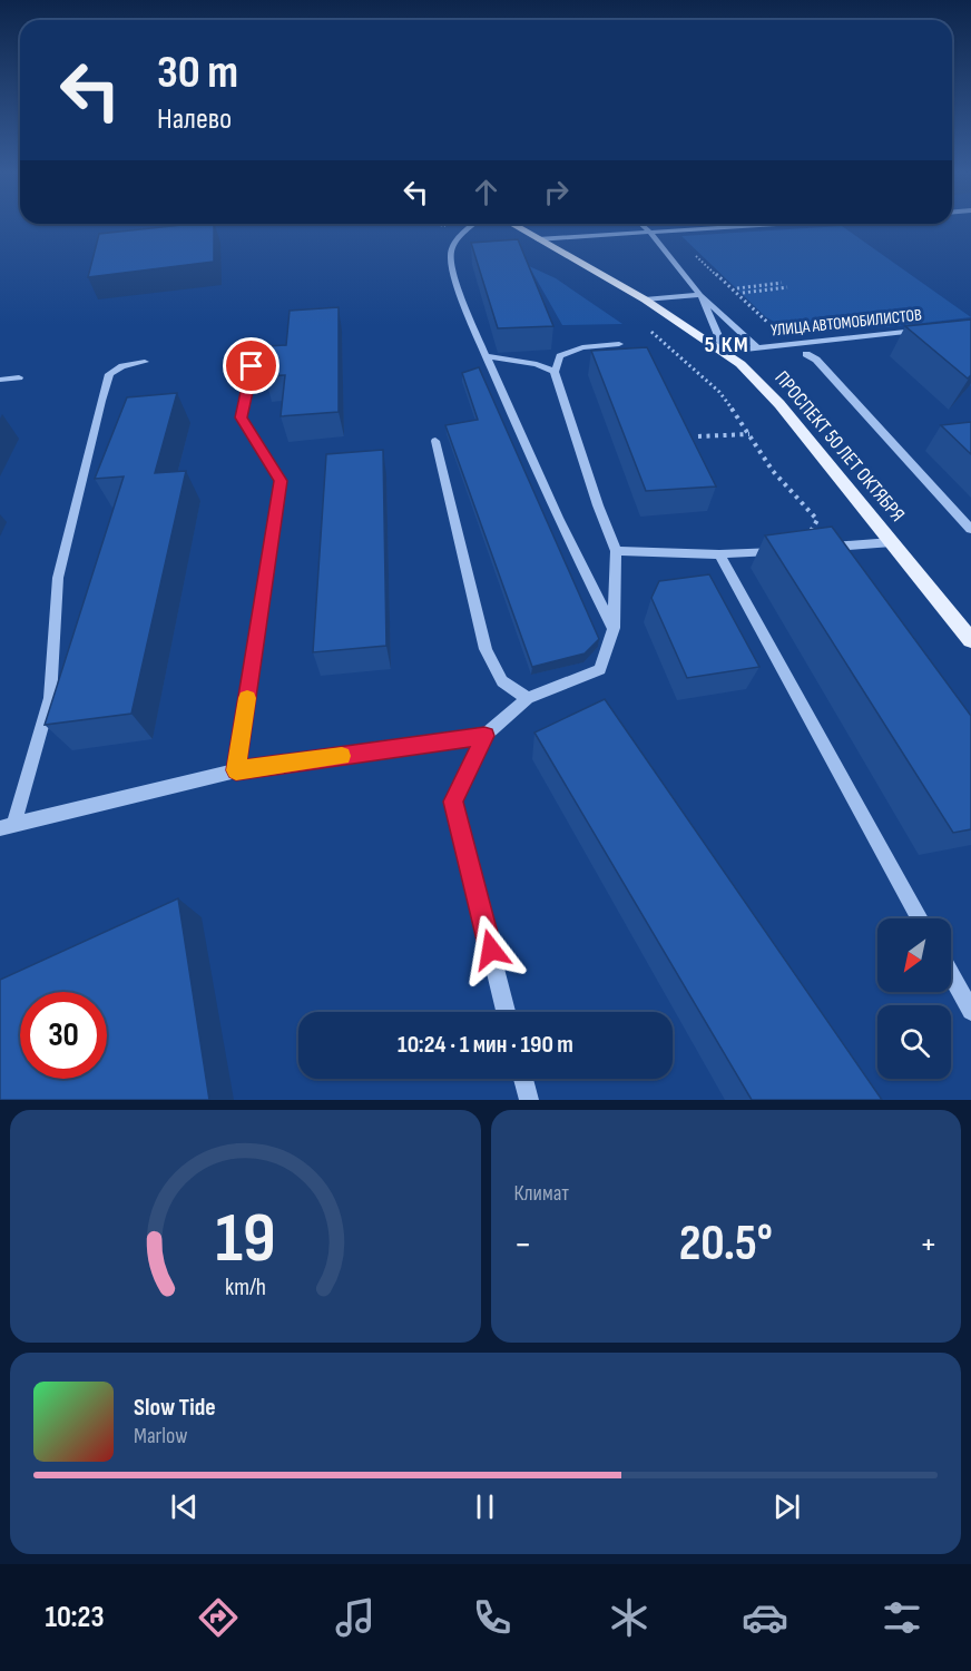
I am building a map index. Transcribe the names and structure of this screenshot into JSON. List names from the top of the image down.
{
  "streets": {
    "main road": ["ПРОСПЕКТ 50 ЛЕТ ОКТЯБРЯ"],
    "street": ["УЛИЦА АВТОМОБИЛИСТОВ"]
  },
  "crossings": [
    ["УЛИЦА АВТОМОБИЛИСТОВ", "ПРОСПЕКТ 50 ЛЕТ ОКТЯБРЯ"]
  ],
  "districts": ["5 КМ"],
  "north": "bottom left",
  "page": {
    "turn": ["30 m", "Налево"],
    "limit": "30",
    "trip": "10:24 · 1 мин · 190 m",
    "tile": "Климат",
    "heat": ["−", "20.5°", "+"],
    "song": ["Slow Tide", "Marlow"],
    "tabs": "10:23",
    "gauge": ["19", "km/h"]
  }
}
